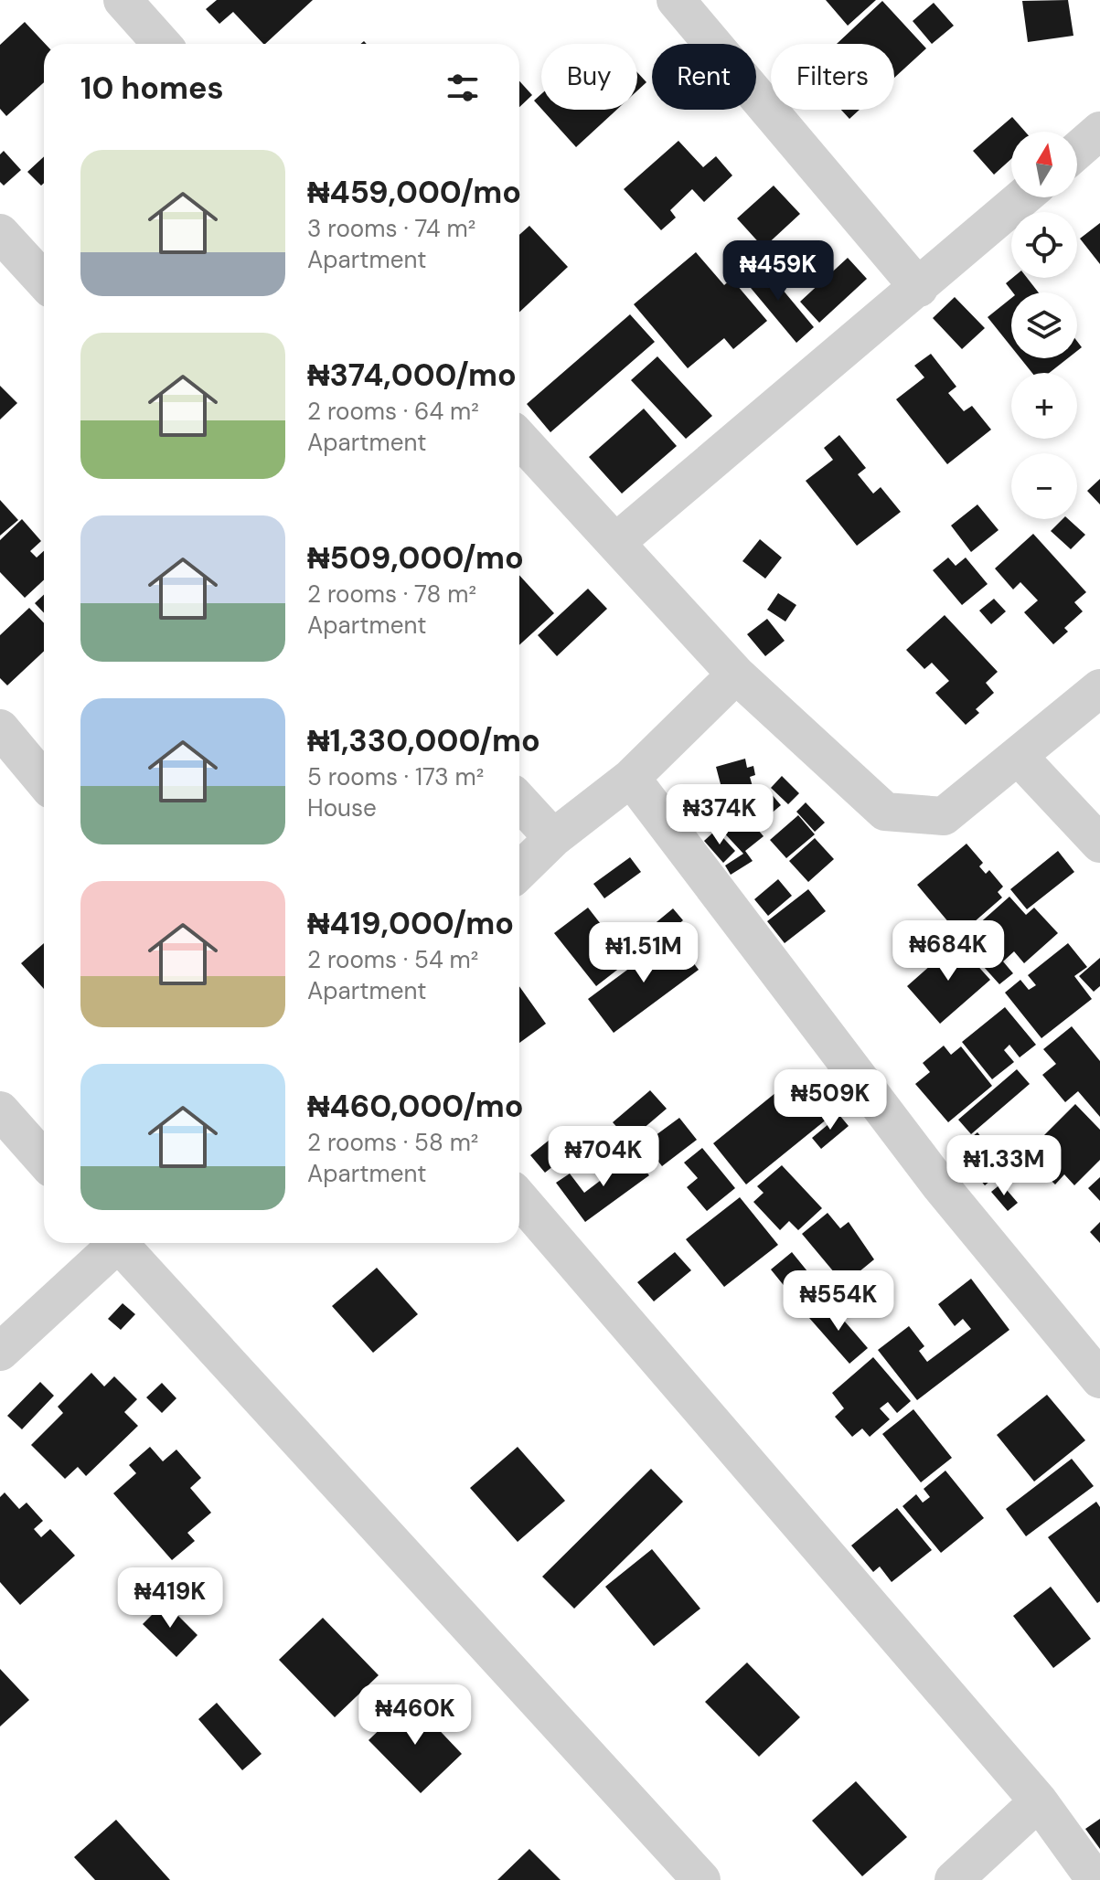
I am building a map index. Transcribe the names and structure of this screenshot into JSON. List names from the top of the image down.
{
  "north": "top",
  "page": {
    "chip": ["Buy", "Rent", "Filters"],
    "heading": "10 homes",
    "map_buttons": ["+", "−"],
    "list": [
      {
        "name": "₦459,000/mo",
        "note": "3 rooms · 74 m² · Apartment"
      },
      {
        "name": "₦374,000/mo",
        "note": "2 rooms · 64 m² · Apartment"
      },
      {
        "name": "₦509,000/mo",
        "note": "2 rooms · 78 m² · Apartment"
      },
      {
        "name": "₦1,330,000/mo",
        "note": "5 rooms · 173 m² · House"
      },
      {
        "name": "₦419,000/mo",
        "note": "2 rooms · 54 m² · Apartment"
      },
      {
        "name": "₦460,000/mo",
        "note": "2 rooms · 58 m² · Apartment"
      }
    ],
    "price": [
      "₦459K",
      "₦374K",
      "₦684K",
      "₦1.51M",
      "₦509K",
      "₦704K",
      "₦1.33M",
      "₦554K",
      "₦419K",
      "₦460K"
    ]
  }
}
